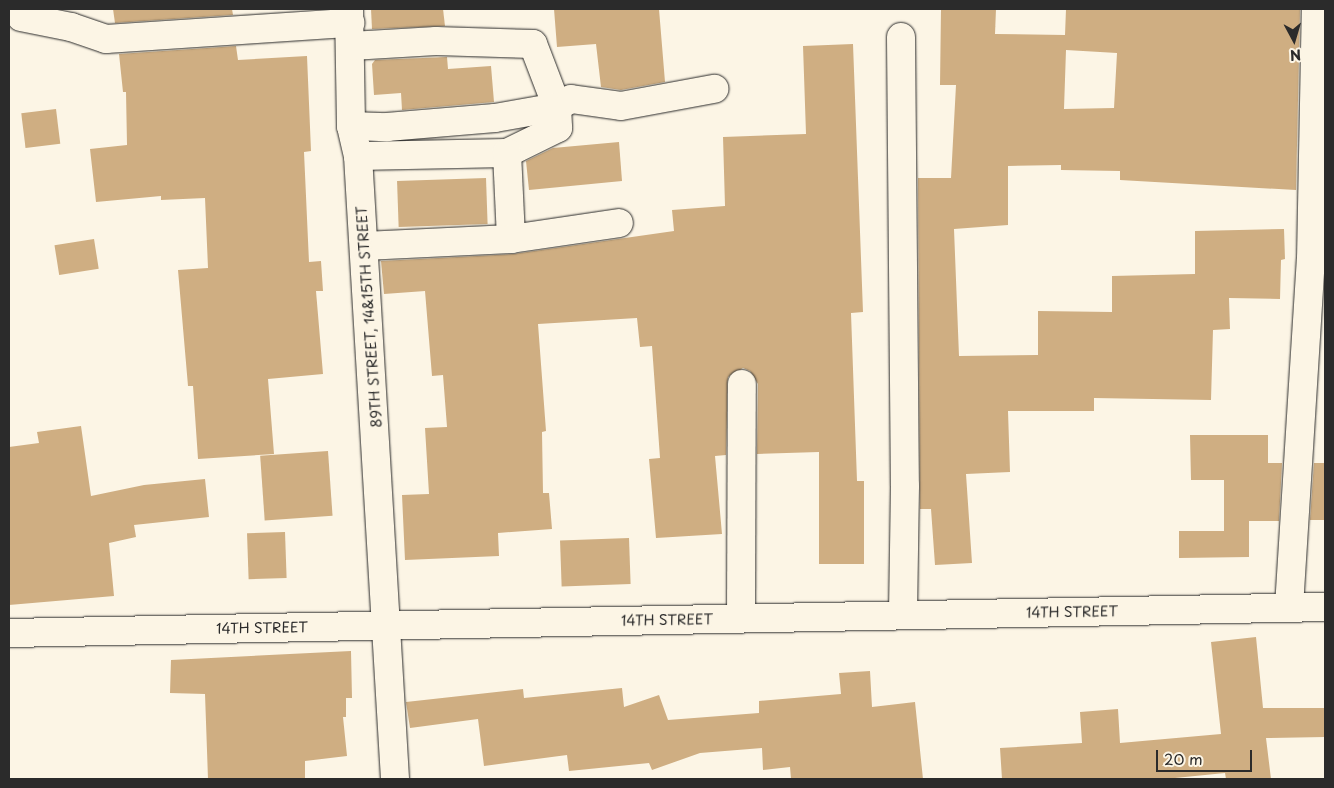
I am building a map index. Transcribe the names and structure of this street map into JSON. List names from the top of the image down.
{
  "streets": {
    "street": ["89TH STREET, 14&15TH STREET", "14TH STREET"]
  },
  "crossings": [
    ["89TH STREET, 14&15TH STREET", "14TH STREET"]
  ],
  "scale_bar": "20 m",
  "north": "bottom"
}
